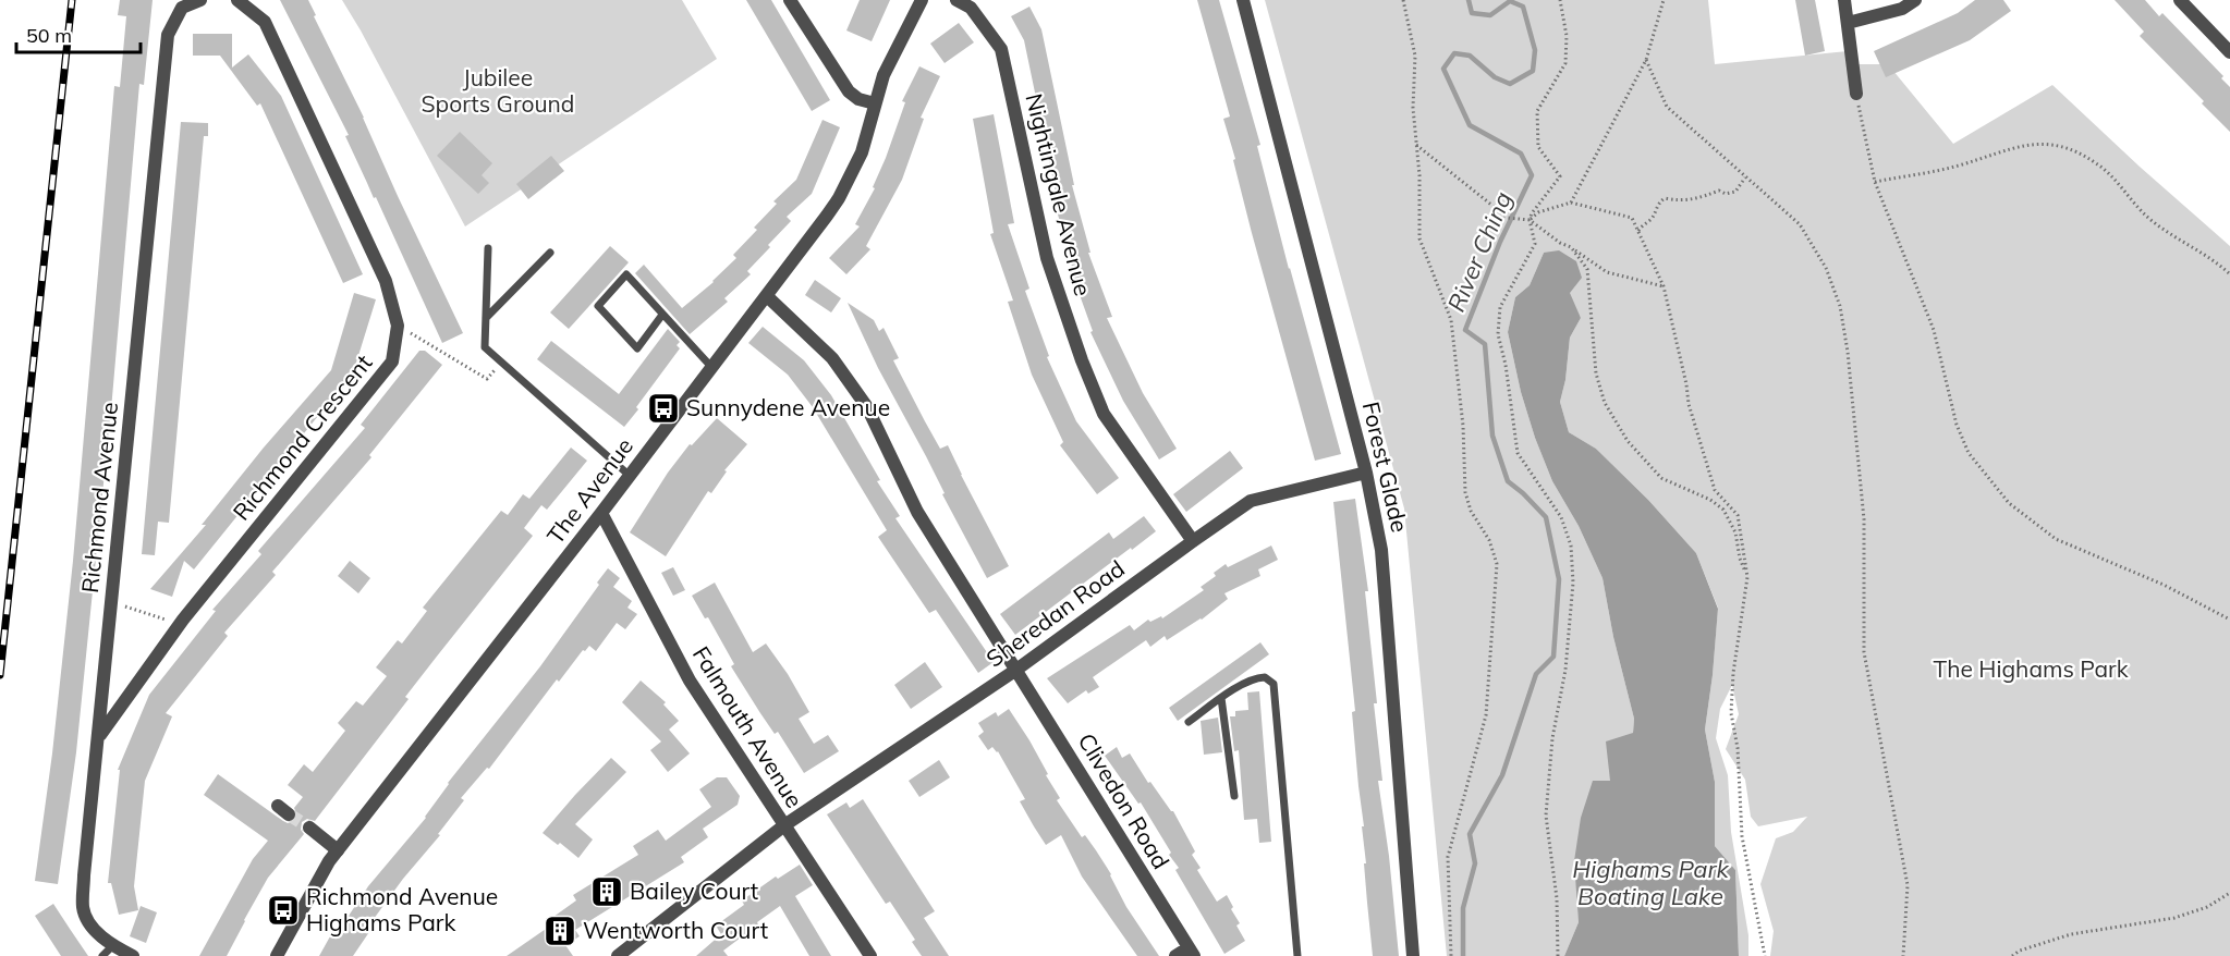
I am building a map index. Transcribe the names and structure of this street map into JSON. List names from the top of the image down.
{
  "streets": {
    "street": [
      "Nightingale Avenue",
      "Richmond Crescent",
      "Forest Glade",
      "The Avenue",
      "Richmond Avenue",
      "Sheredan Road",
      "Falmouth Avenue",
      "Clivedon Road"
    ]
  },
  "crossings": [
    ["Nightingale Avenue", "Sheredan Road"],
    ["Richmond Crescent", "Richmond Avenue"],
    ["Forest Glade", "Sheredan Road"],
    ["The Avenue", "Falmouth Avenue"],
    ["Sheredan Road", "Falmouth Avenue"],
    ["Sheredan Road", "Clivedon Road"]
  ],
  "water": ["River Ching", "Highams Park Boating Lake"],
  "parks": ["Jubilee Sports Ground", "The Highams Park"],
  "places": {
    "bus stop": ["Sunnydene Avenue", "Richmond Avenue Highams Park"],
    "building": ["Bailey Court", "Wentworth Court"]
  },
  "scale_bar": "50 m"
}
